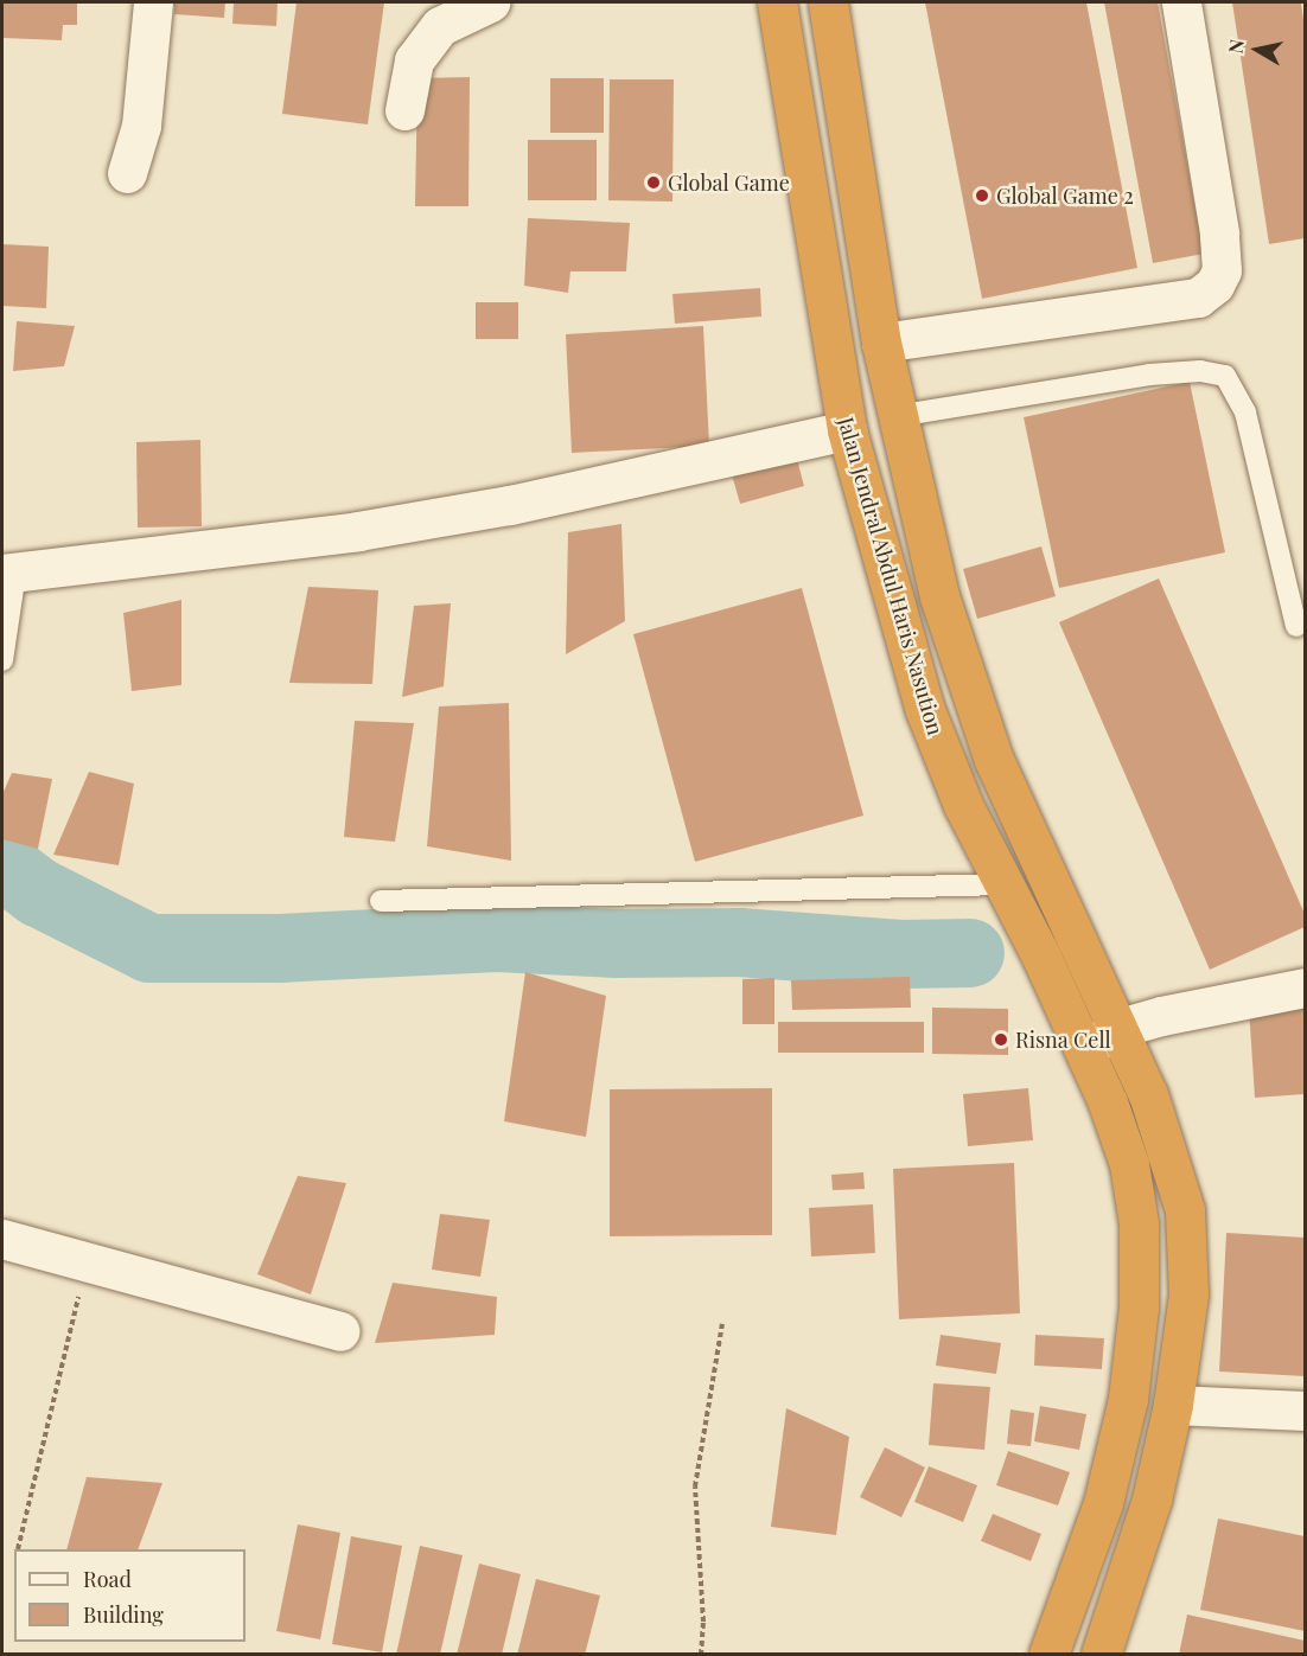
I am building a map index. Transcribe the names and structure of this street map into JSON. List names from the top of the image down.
{
  "streets": {
    "highway": ["Jalan Jendral Abdul Haris Nasution"]
  },
  "places": ["Global Game", "Global Game 2", "Risna Cell"],
  "legend": ["Road", "Building"],
  "north": "left"
}
